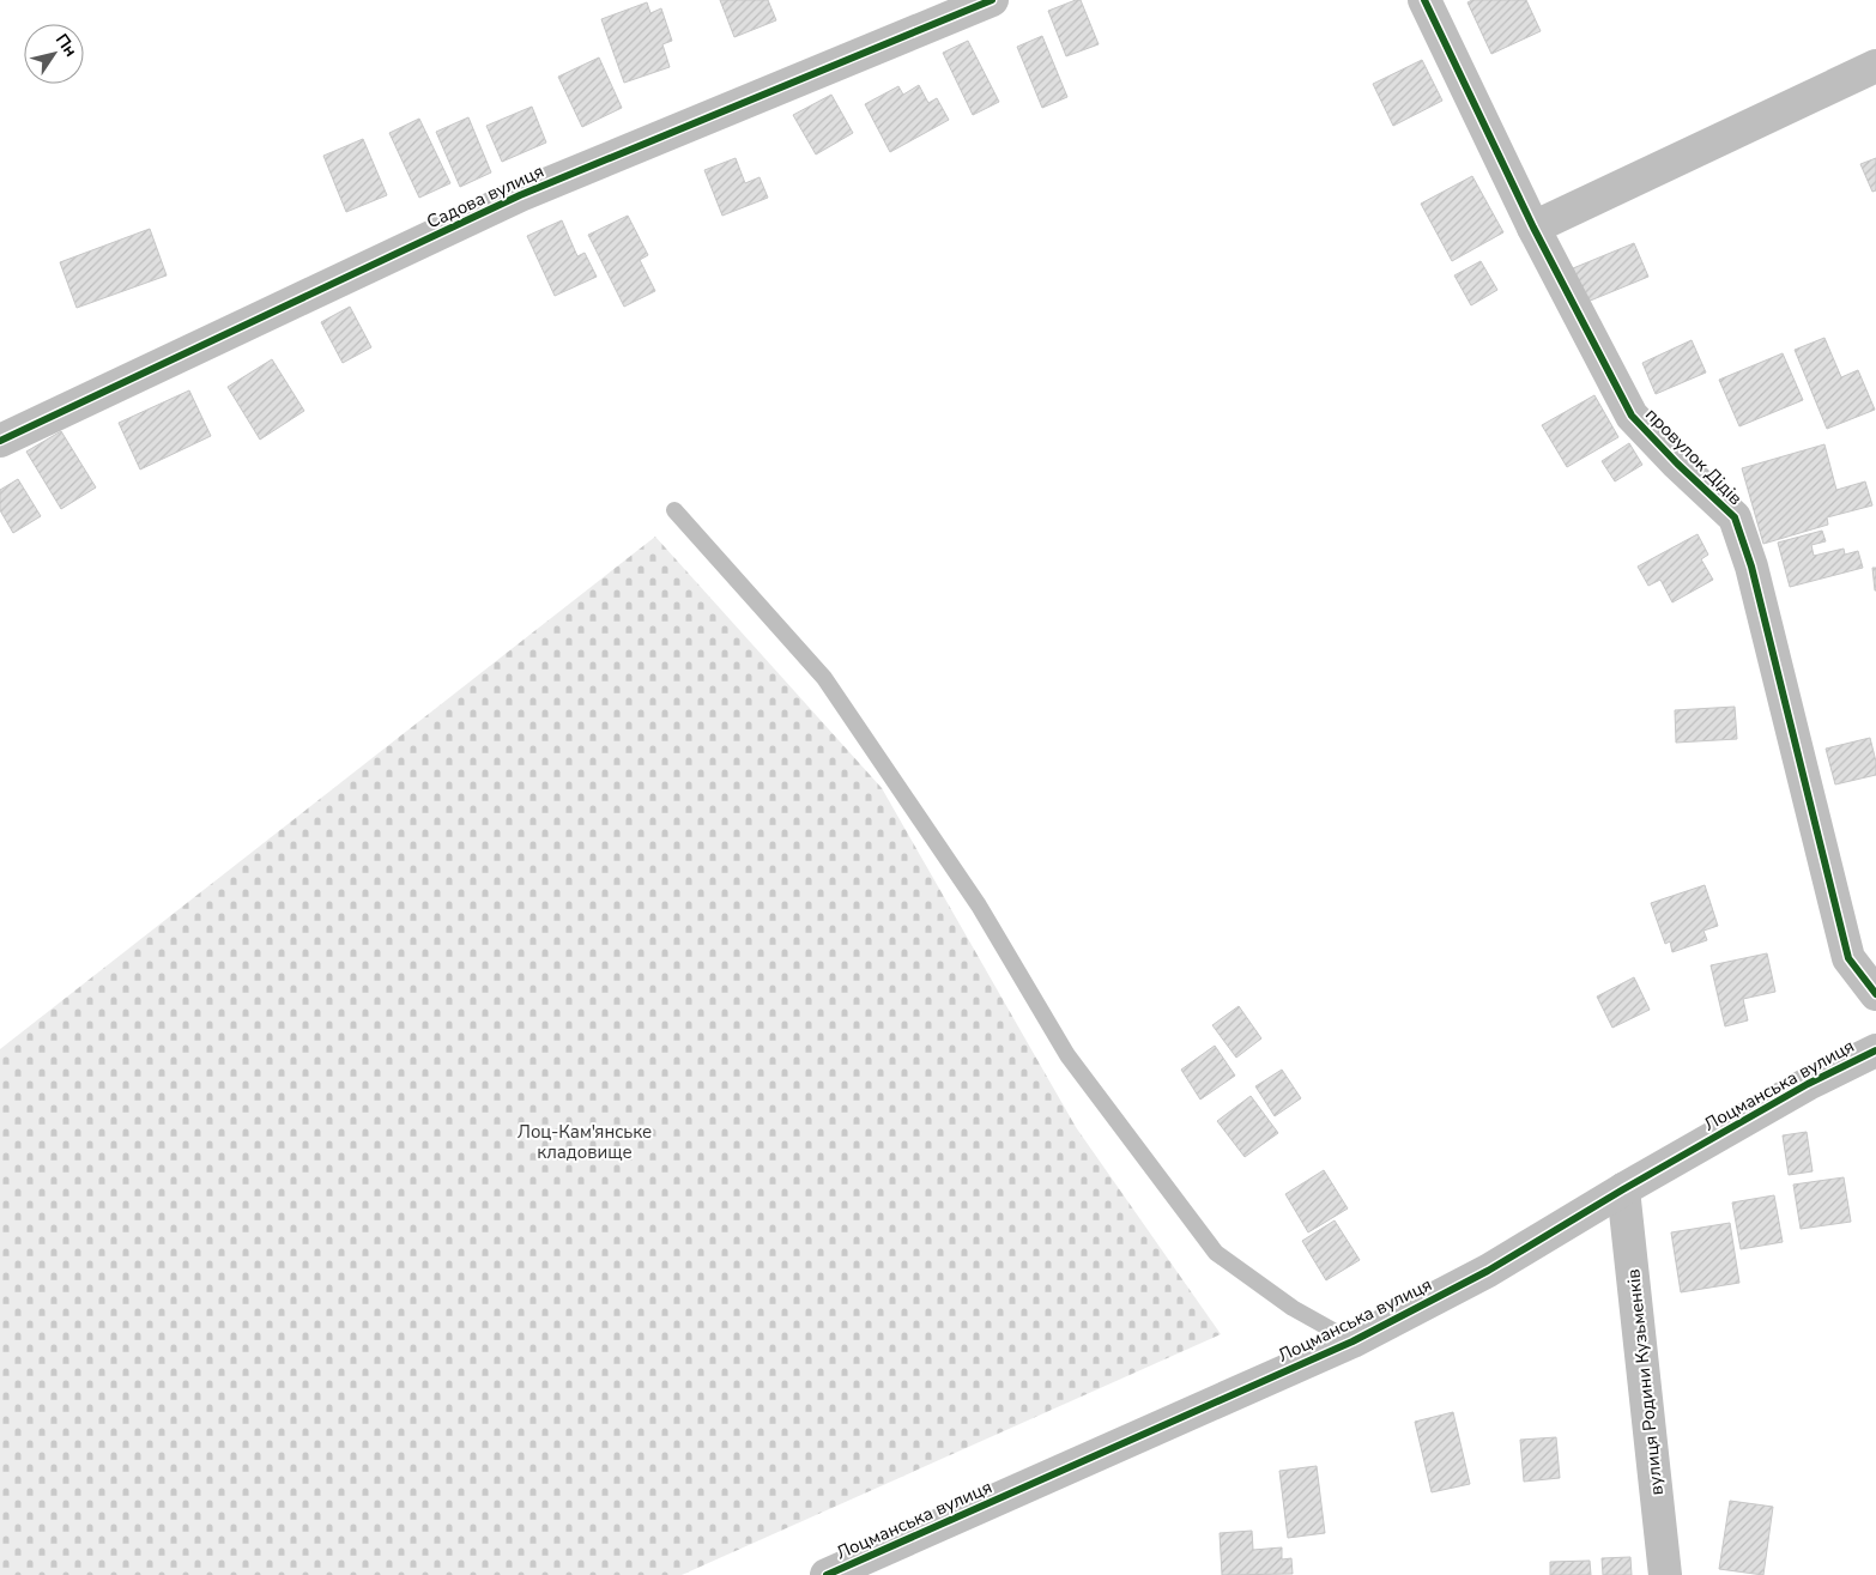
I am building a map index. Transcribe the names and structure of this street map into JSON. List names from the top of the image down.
{
  "streets": {
    "street": [
      "Садова вулиця",
      "провулок Дідів",
      "Лоцманська вулиця",
      "вулиця Родини Кузьменків"
    ]
  },
  "crossings": [
    ["Лоцманська вулиця", "вулиця Родини Кузьменків"]
  ],
  "parks": ["Лоц-Кам'янcьке кладовище"],
  "north": "top right"
}
